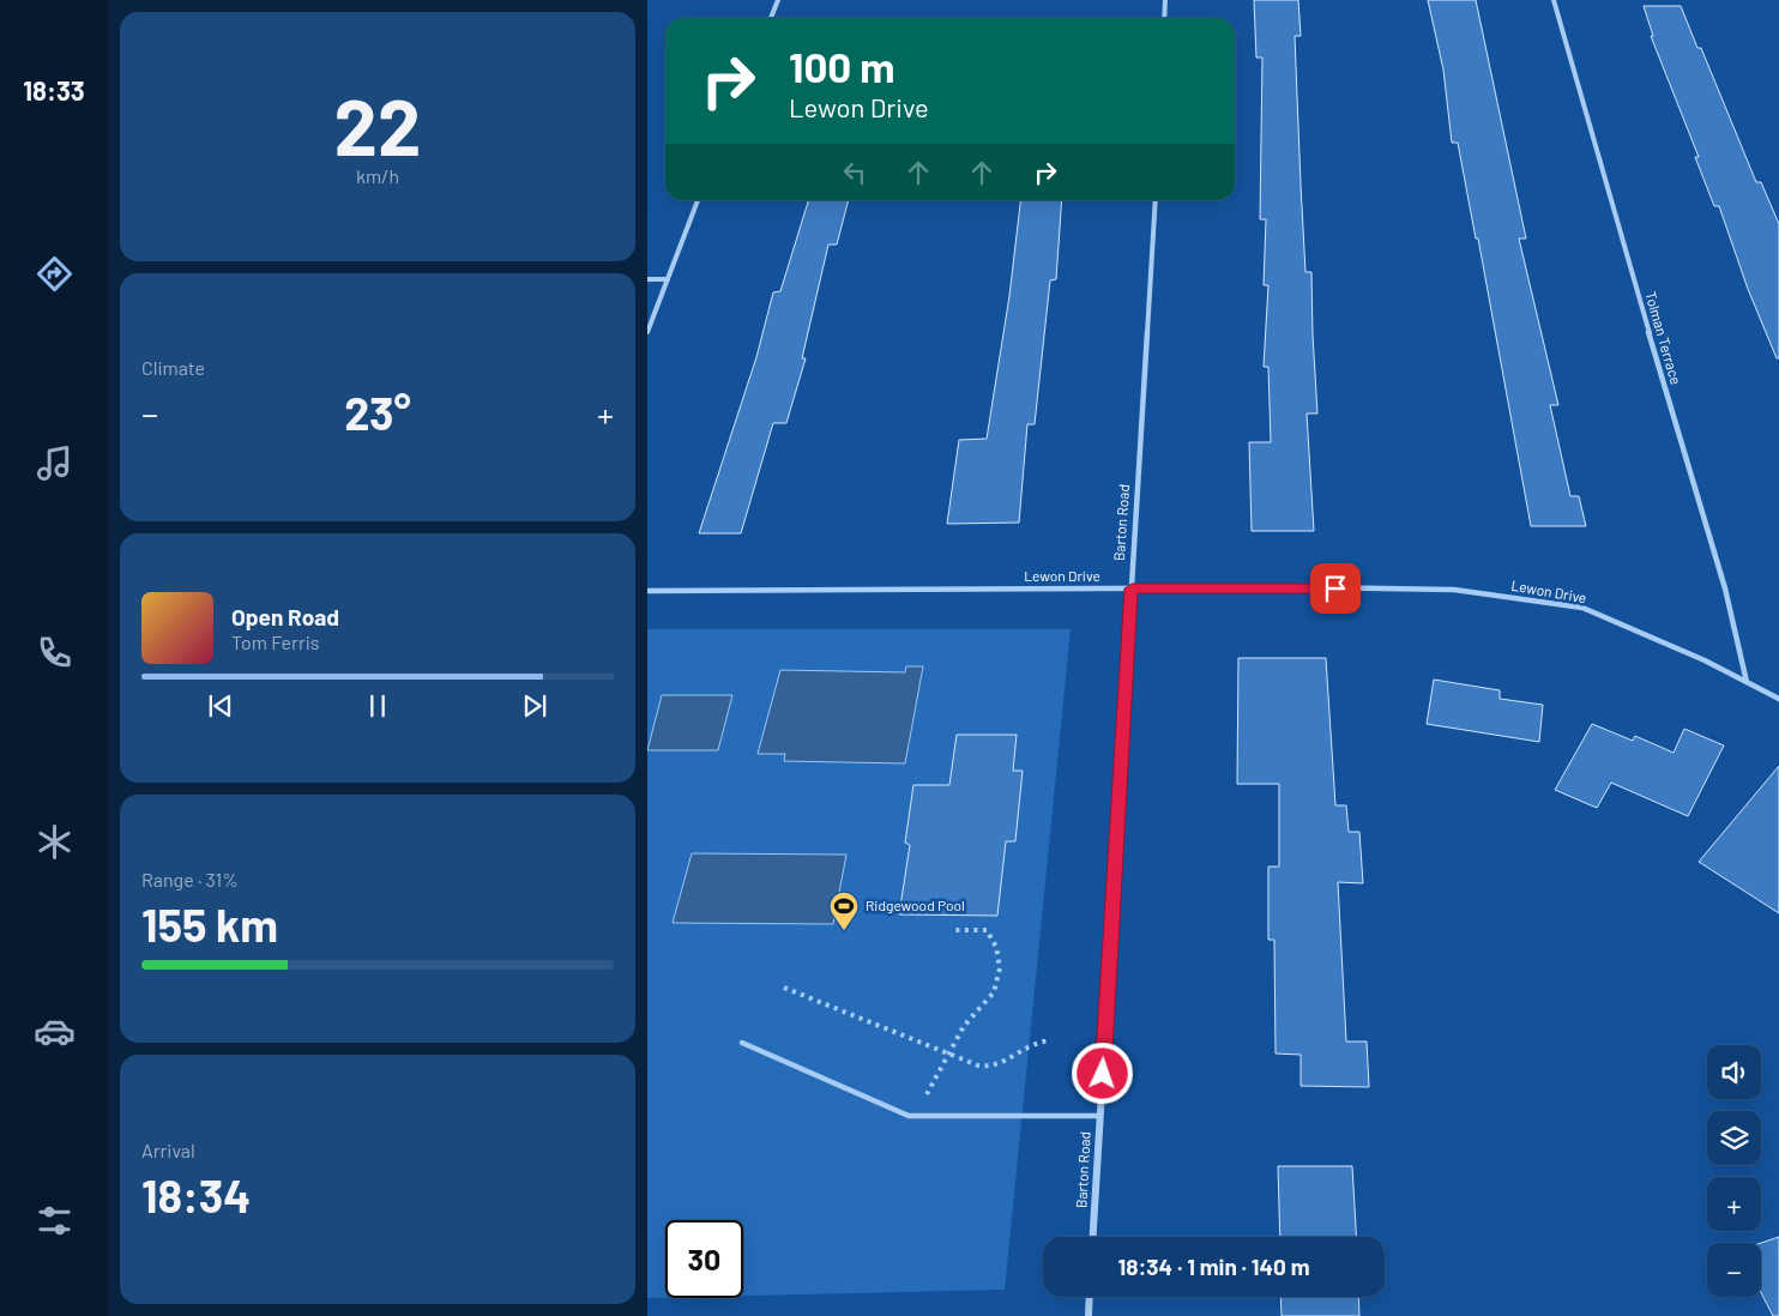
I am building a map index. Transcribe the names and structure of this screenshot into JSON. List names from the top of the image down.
{
  "streets": {
    "street": ["Tolman Terrace", "Barton Road", "Lewon Drive"]
  },
  "crossings": [
    ["Tolman Terrace", "Lewon Drive"],
    ["Barton Road", "Lewon Drive"]
  ],
  "places": {
    "sports": ["Ridgewood Pool"]
  },
  "page": {
    "tabs": "18:33",
    "tile": [
      ["22", "km/h"],
      "Climate",
      ["Range · 31%", "155 km"],
      ["Arrival", "18:34"]
    ],
    "turn": ["100 m", "Lewon Drive"],
    "heat": ["−", "23°", "+"],
    "song": ["Open Road", "Tom Ferris"],
    "map_buttons": ["+", "−"],
    "limit": "30",
    "trip": "18:34 · 1 min · 140 m"
  }
}
